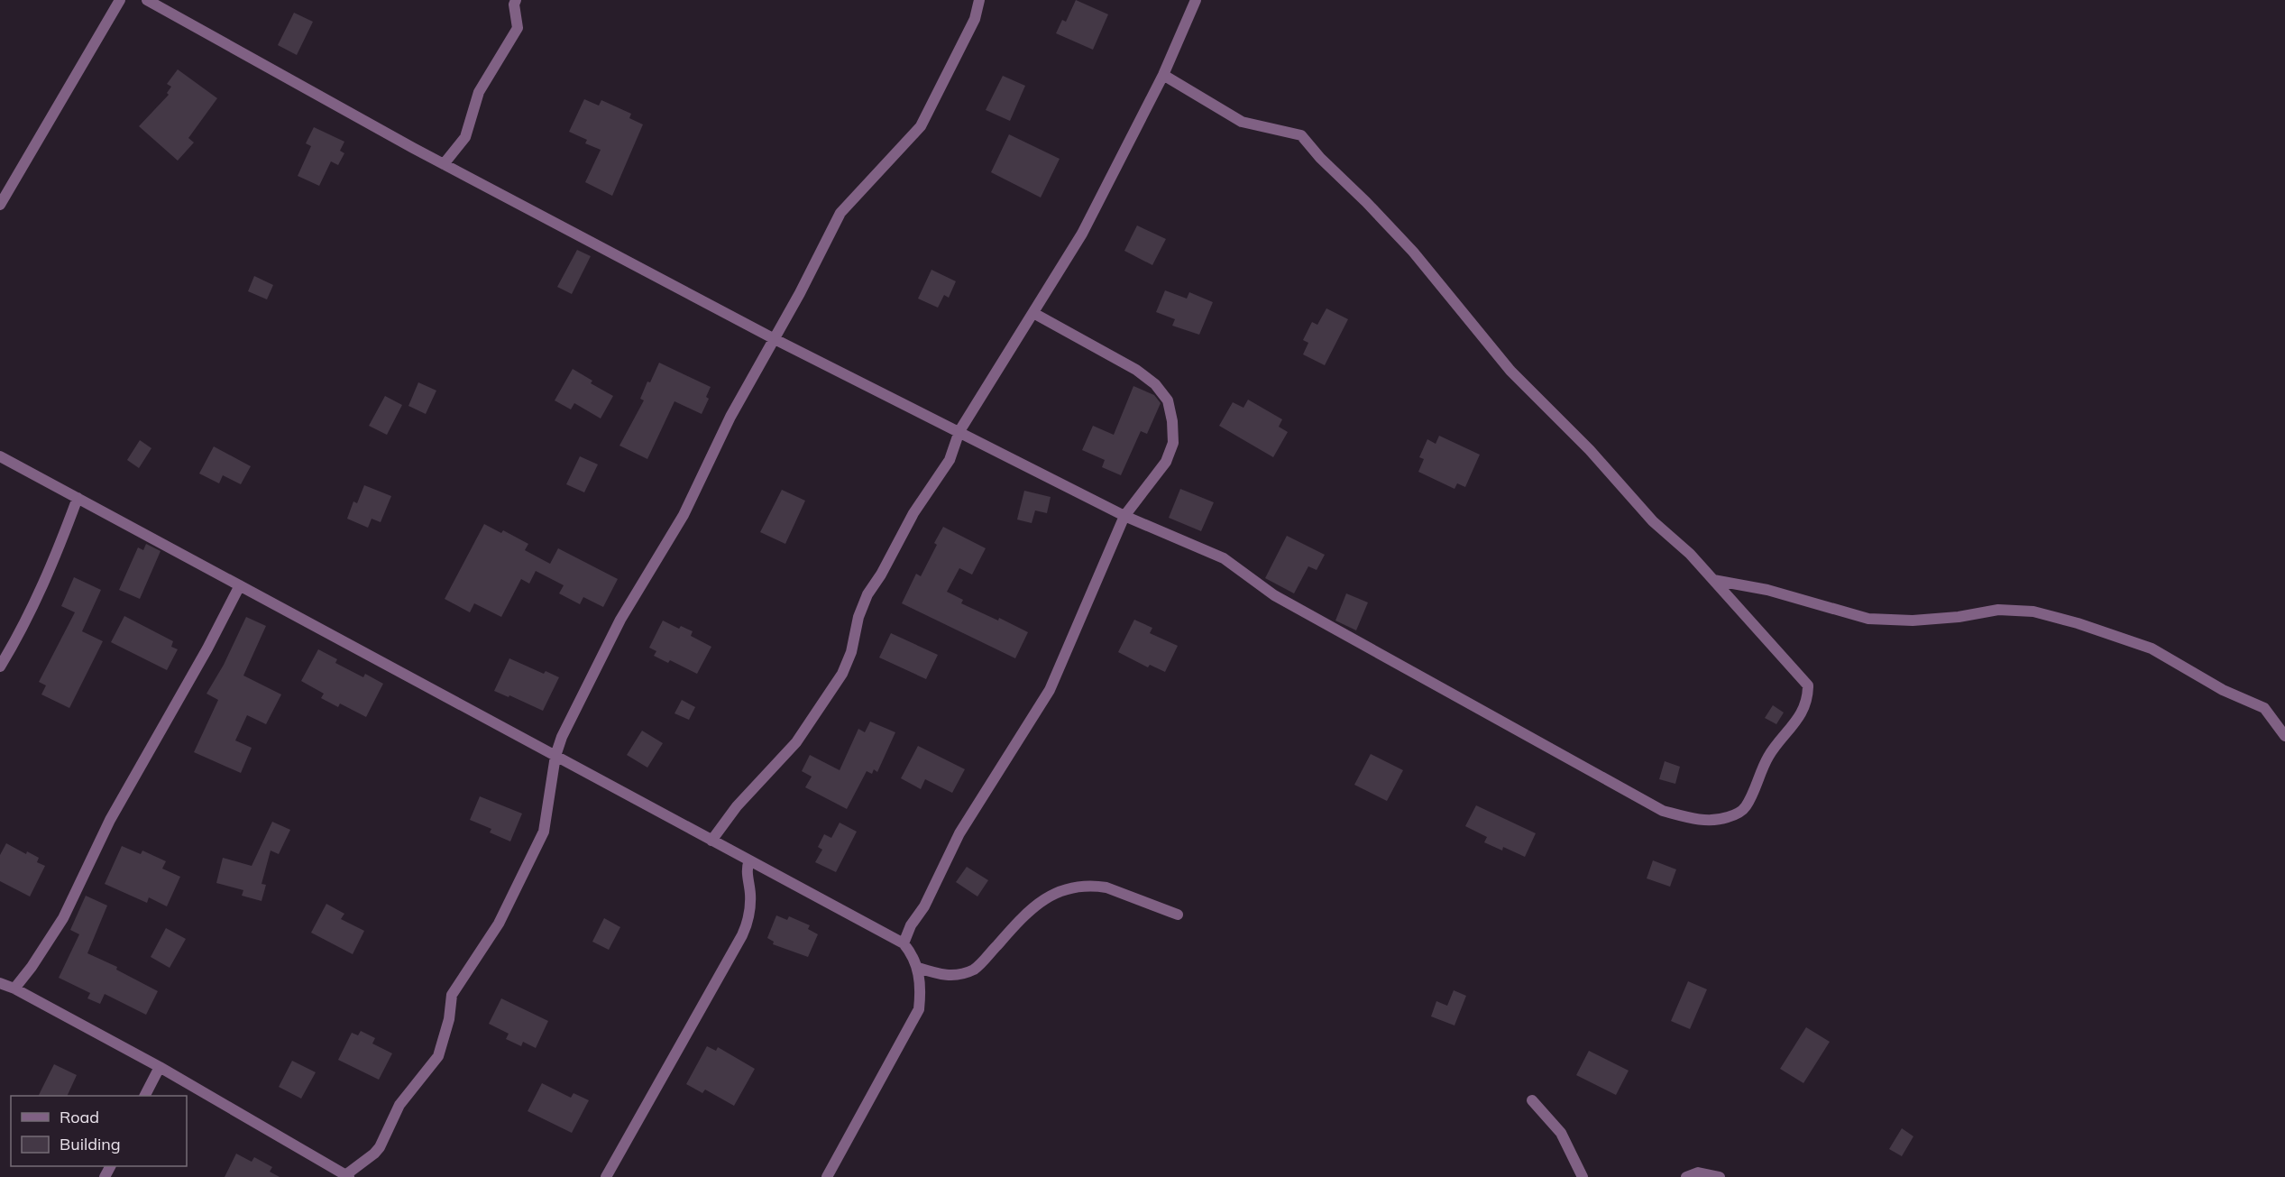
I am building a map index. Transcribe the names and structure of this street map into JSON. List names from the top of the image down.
{
  "legend": ["Road", "Building"]
}
